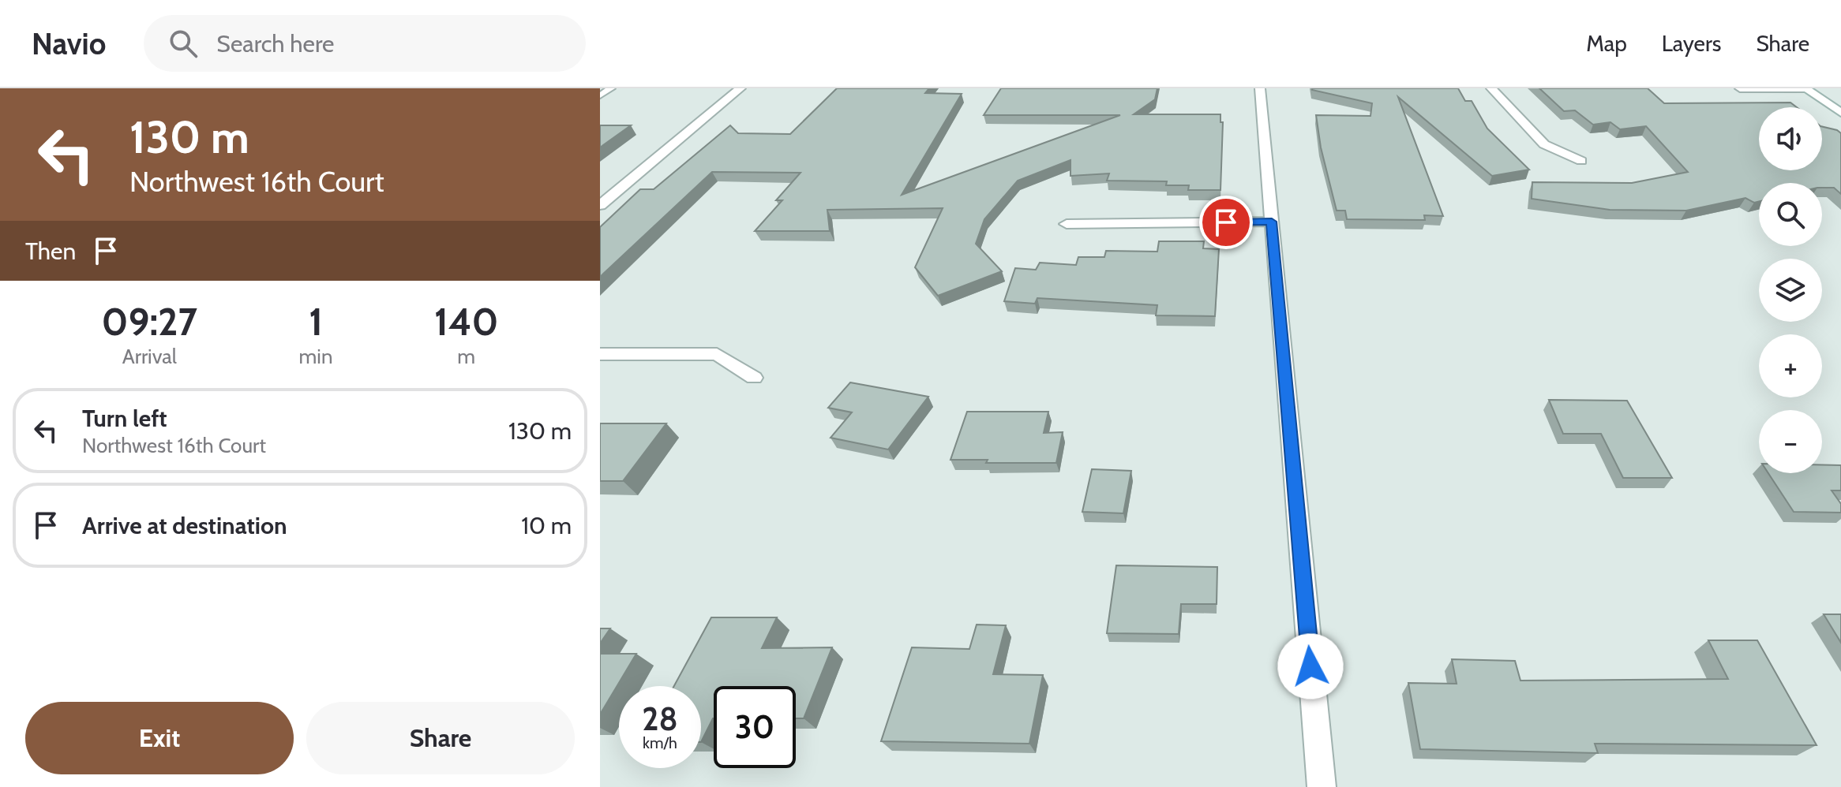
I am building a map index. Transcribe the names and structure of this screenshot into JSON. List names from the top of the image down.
{
  "page": {
    "header": "Navio",
    "search": "Search here",
    "nav": ["Map", "Layers", "Share"],
    "turn": ["130 m", "Northwest 16th Court"],
    "map_buttons": ["+", "−"],
    "then": "Then",
    "eta": [
      "09:27",
      "Arrival",
      "1",
      "min",
      "140",
      "m"
    ],
    "list": [
      {
        "name": "Turn left",
        "note": "Northwest 16th Court",
        "value": "130 m"
      },
      {
        "name": "Arrive at destination",
        "value": "10 m"
      }
    ],
    "speed": "28 km/h",
    "limit": "30",
    "buttons": ["Exit", "Share"]
  }
}
